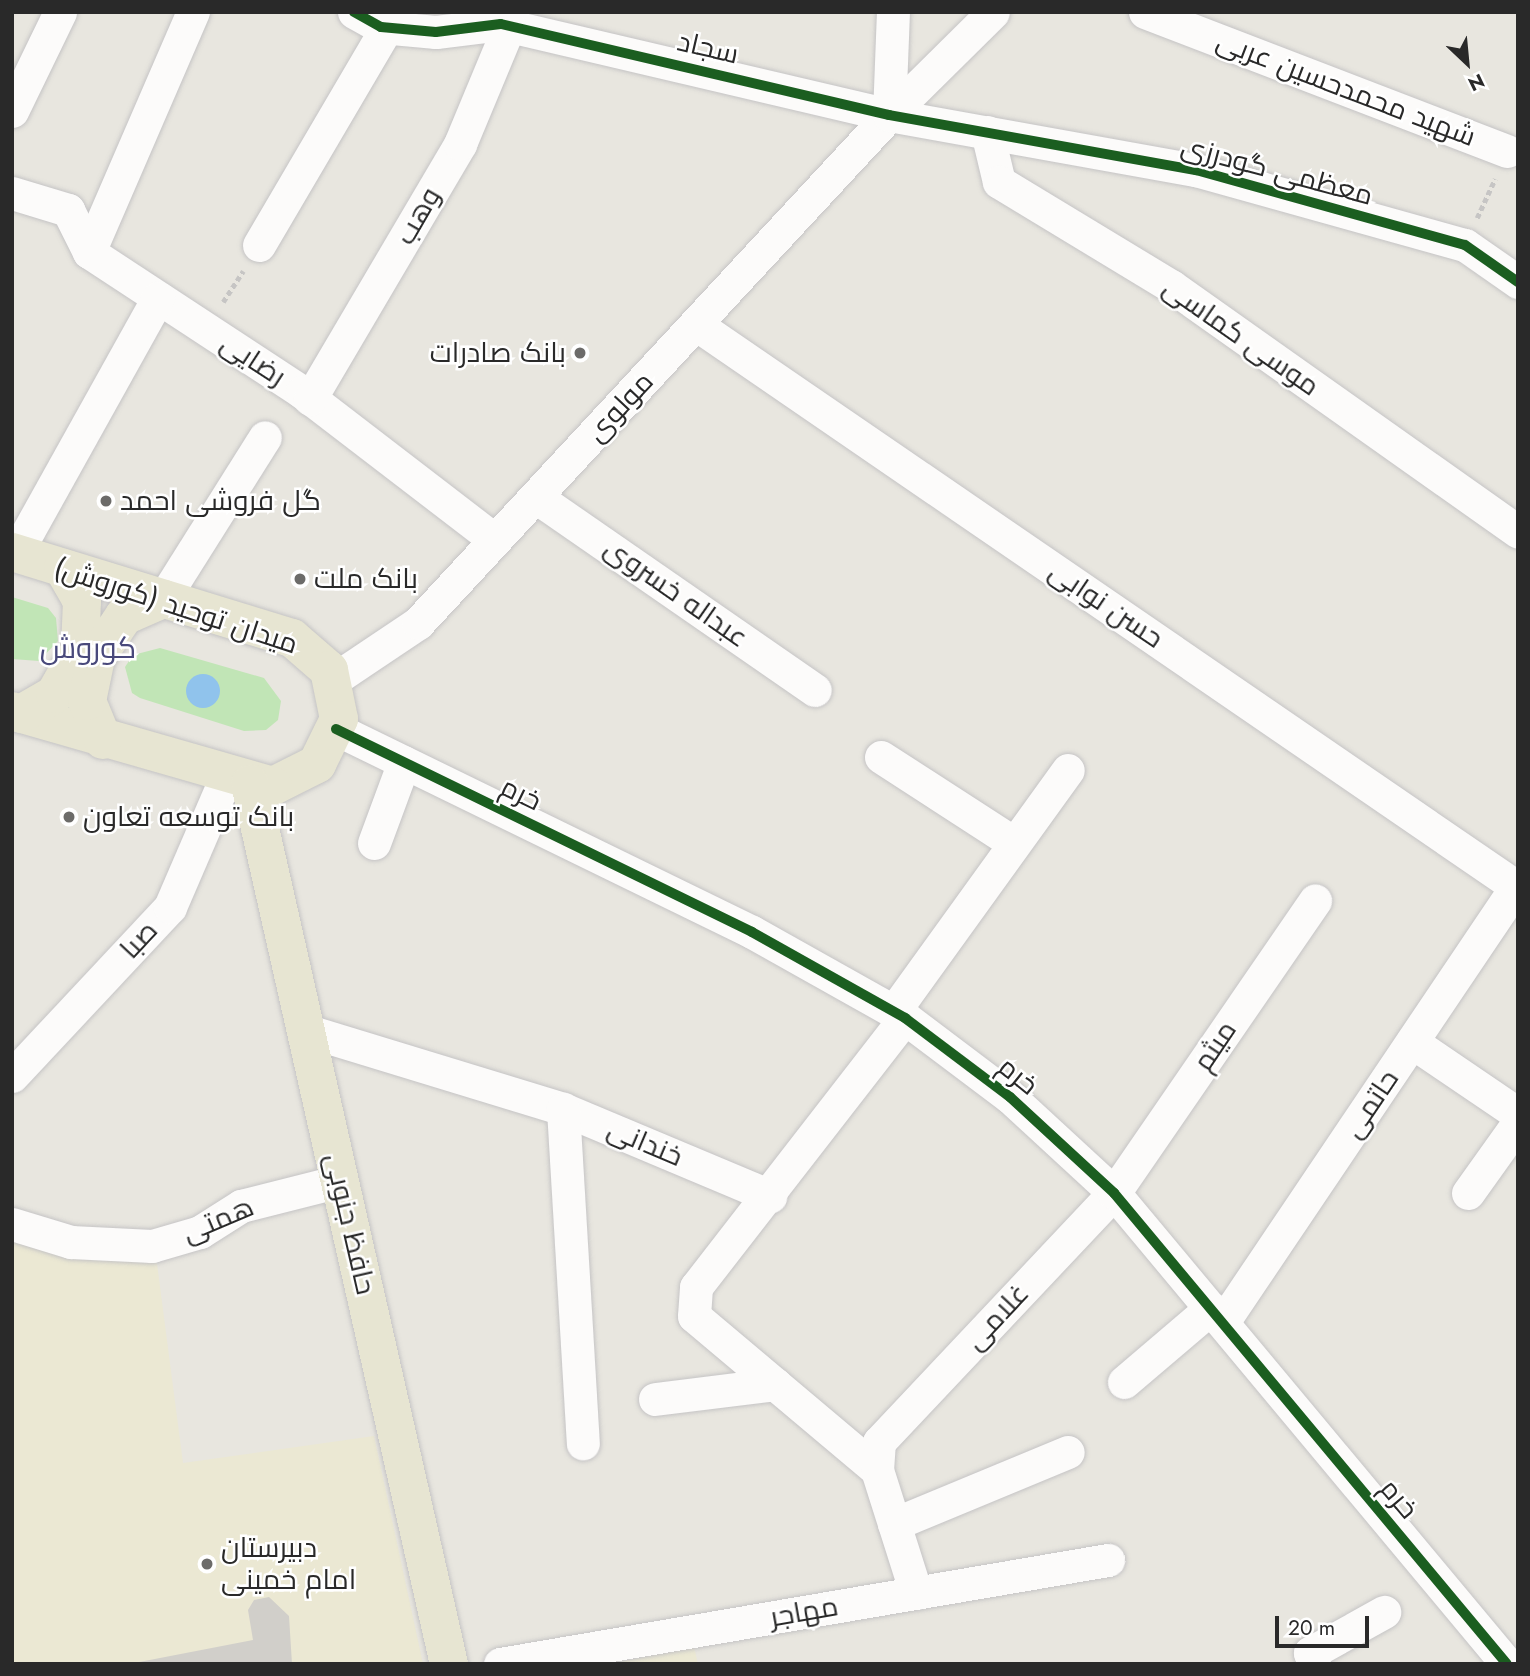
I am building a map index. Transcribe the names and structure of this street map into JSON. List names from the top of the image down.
{
  "streets": {
    "main road": ["میدان توحید (کوروش)", "حافظ جنوبی"],
    "street": [
      "سجاد",
      "شهید محمدحسین عربی",
      "معظمی گودرزی",
      "وهب",
      "موسی کماسی",
      "رضایی",
      "مولوی",
      "عبداله خسروی",
      "حسن نوابی",
      "خرم",
      "صبا",
      "میثم",
      "حاتمی",
      "خندانی",
      "همتی",
      "غلامی",
      "مهاجر"
    ]
  },
  "crossings": [
    ["سجاد", "معظمی گودرزی"],
    ["سجاد", "وهب"],
    ["سجاد", "مولوی"],
    ["معظمی گودرزی", "موسی کماسی"],
    ["معظمی گودرزی", "مولوی"],
    ["وهب", "رضایی"],
    ["رضایی", "مولوی"],
    ["مولوی", "عبداله خسروی"],
    ["مولوی", "حسن نوابی"],
    ["مولوی", "میدان توحید (کوروش)"],
    ["مولوی", "خرم"],
    ["مولوی", "صبا"],
    ["مولوی", "حافظ جنوبی"],
    ["حسن نوابی", "حاتمی"],
    ["میدان توحید (کوروش)", "خرم"],
    ["میدان توحید (کوروش)", "صبا"],
    ["میدان توحید (کوروش)", "حافظ جنوبی"],
    ["خرم", "صبا"],
    ["خرم", "میثم"],
    ["خرم", "حاتمی"],
    ["خرم", "حافظ جنوبی"],
    ["خرم", "غلامی"],
    ["صبا", "حافظ جنوبی"],
    ["میثم", "غلامی"],
    ["خندانی", "حافظ جنوبی"],
    ["همتی", "حافظ جنوبی"]
  ],
  "districts": ["کوروش"],
  "places": [
    "بانک صادرات",
    "گل فروشی احمد",
    "بانک ملت",
    "بانک توسعه تعاون",
    "دبیرستان امام خمینی"
  ],
  "scale_bar": "20 m",
  "north": "bottom right"
}
